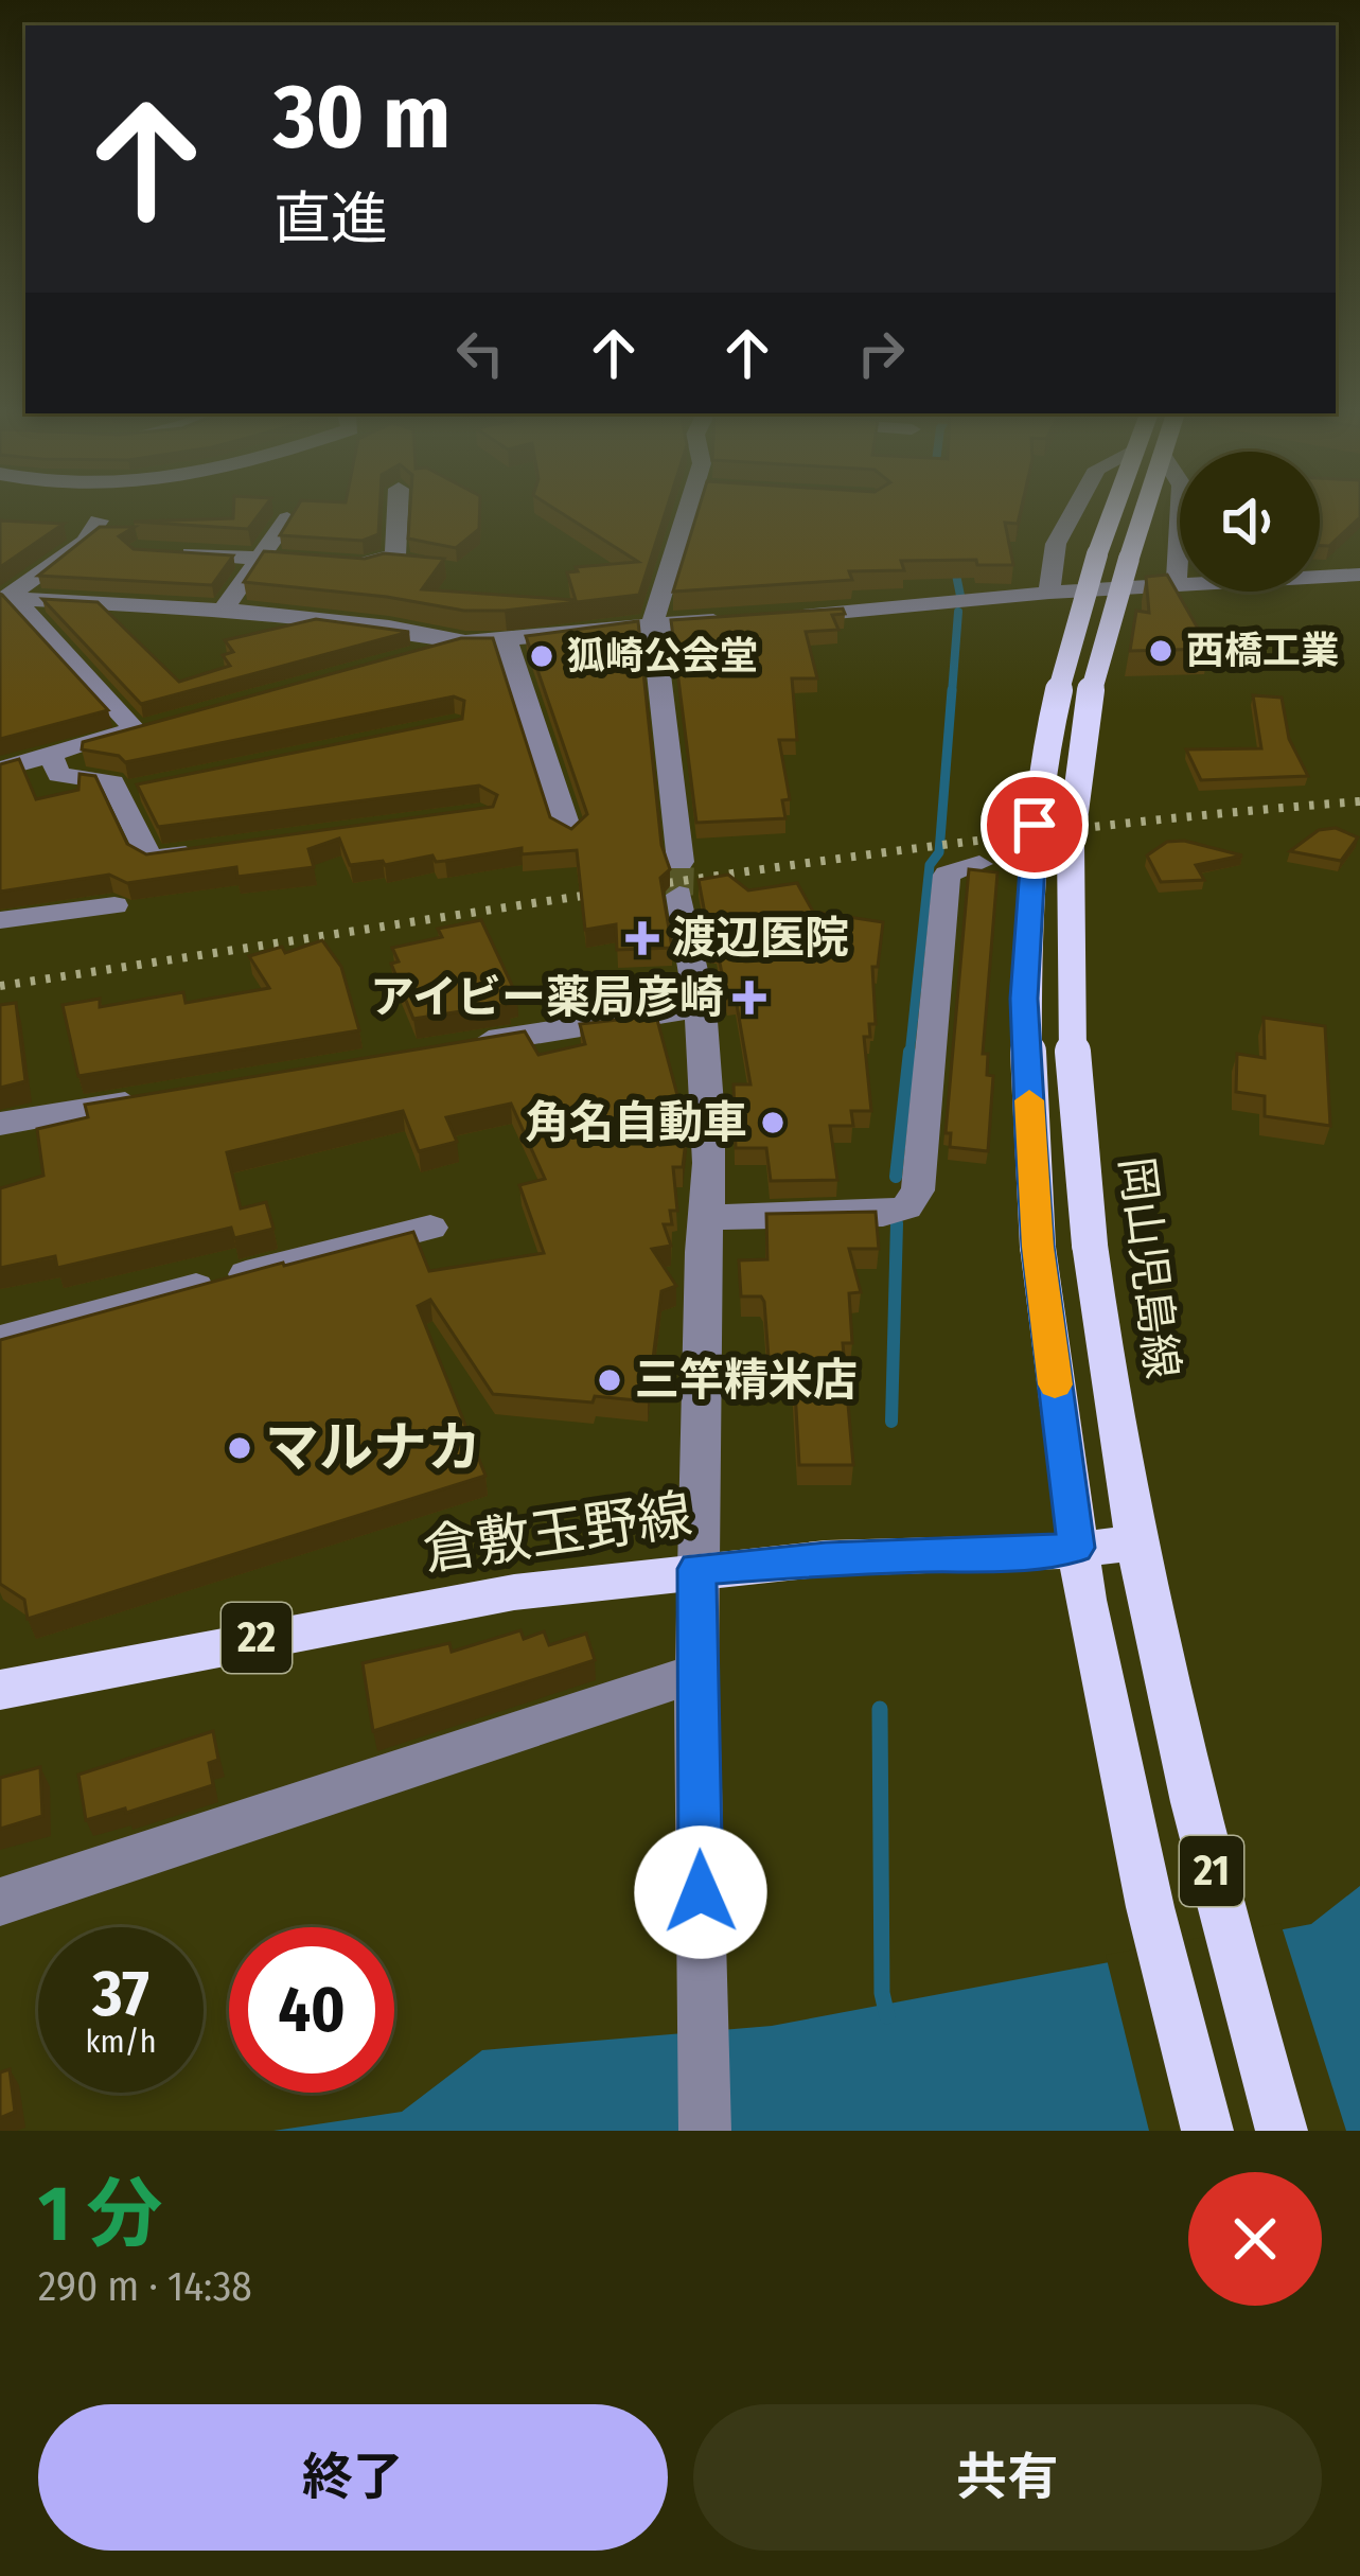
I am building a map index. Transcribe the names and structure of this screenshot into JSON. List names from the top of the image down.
{
  "streets": {
    "main road": [
      "岡山児島線",
      "倉敷玉野線",
      "22",
      "21"
    ]
  },
  "crossings": [
    ["岡山児島線", "倉敷玉野線"],
    ["倉敷玉野線", "21"]
  ],
  "places": {
    "other": [
      "西橋工業",
      "狐崎公会堂",
      "角名自動車",
      "三竿精米店",
      "マルナカ"
    ],
    "health": ["渡辺医院", "アイビー薬局彦崎"]
  },
  "page": {
    "turn": ["30 m", "直進"],
    "speed": "37 km/h",
    "limit": "40",
    "heading": ["1 分", "290 m · 14:38"],
    "buttons": ["終了", "共有"]
  }
}
